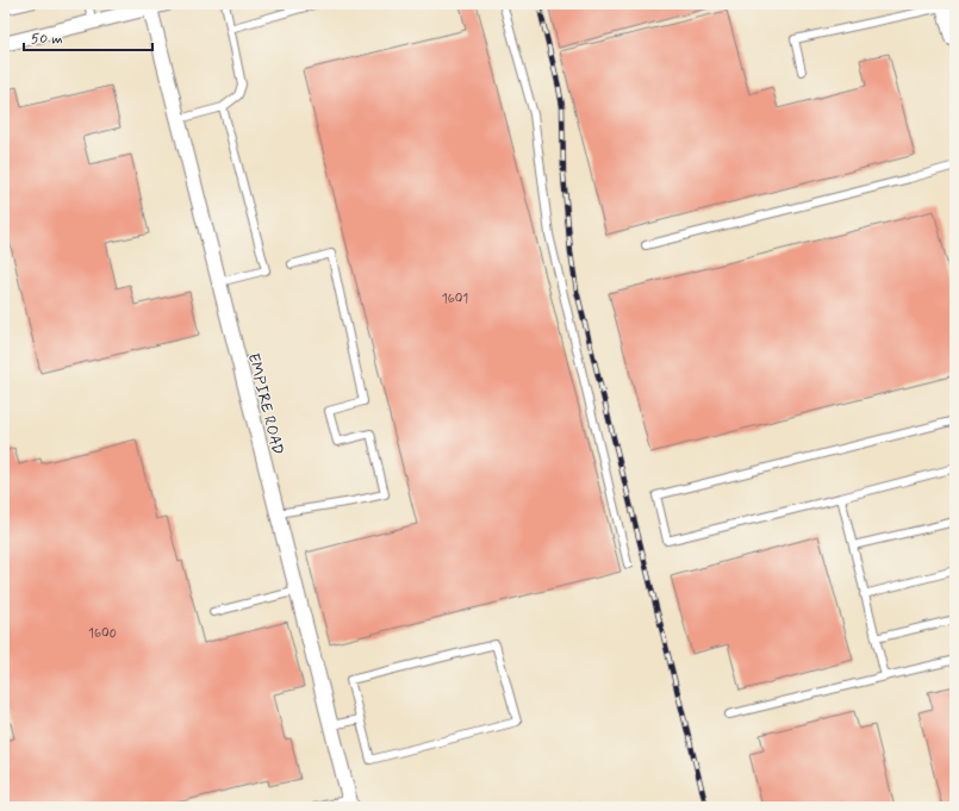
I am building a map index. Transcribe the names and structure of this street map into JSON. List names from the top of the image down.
{
  "streets": {
    "street": ["EMPIRE ROAD"]
  },
  "house_numbers": ["1601", "1600"],
  "scale_bar": "50 m"
}
